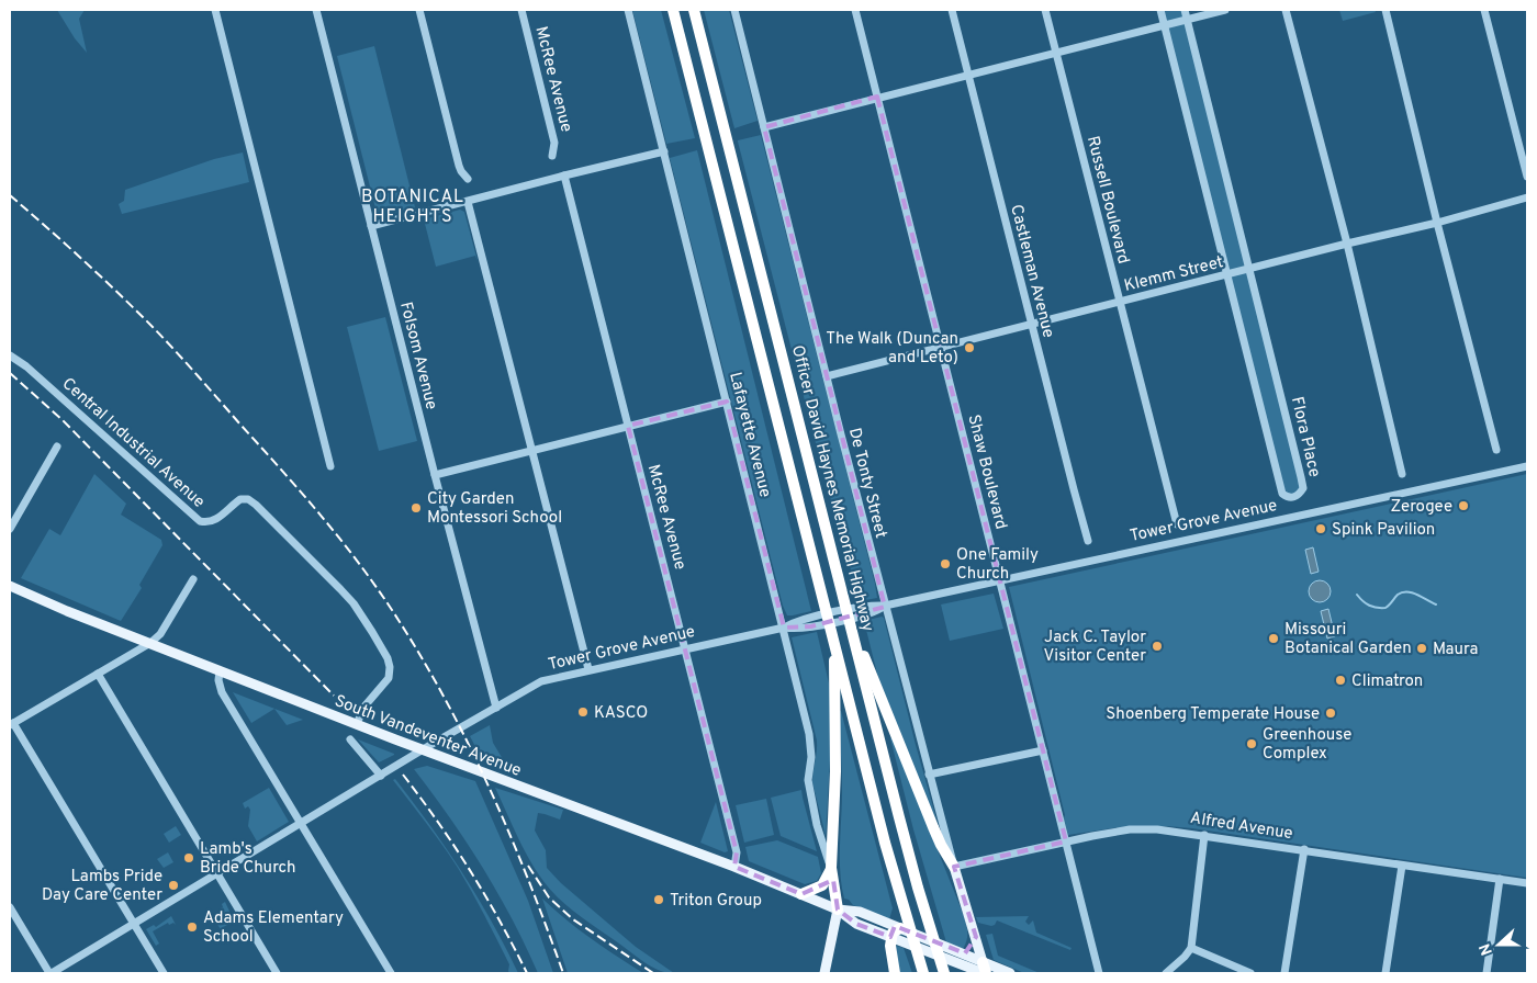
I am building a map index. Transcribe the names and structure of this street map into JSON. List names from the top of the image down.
{
  "streets": {
    "highway": ["Officer David Haynes Memorial Highway"],
    "main road": ["De Tonty Street", "South Vandeventer Avenue"],
    "street": [
      "McRee Avenue",
      "Russell Boulevard",
      "Castleman Avenue",
      "Klemm Street",
      "Folsom Avenue",
      "Lafayette Avenue",
      "Flora Place",
      "Central Industrial Avenue",
      "Shaw Boulevard",
      "Tower Grove Avenue",
      "Alfred Avenue"
    ]
  },
  "crossings": [
    ["McRee Avenue", "Tower Grove Avenue"],
    ["McRee Avenue", "South Vandeventer Avenue"],
    ["Russell Boulevard", "Klemm Street"],
    ["Castleman Avenue", "Klemm Street"],
    ["Klemm Street", "Flora Place"],
    ["Klemm Street", "Shaw Boulevard"],
    ["Klemm Street", "De Tonty Street"],
    ["Folsom Avenue", "Tower Grove Avenue"],
    ["Lafayette Avenue", "Tower Grove Avenue"],
    ["Central Industrial Avenue", "South Vandeventer Avenue"],
    ["Shaw Boulevard", "Tower Grove Avenue"],
    ["Shaw Boulevard", "Alfred Avenue"],
    ["De Tonty Street", "Tower Grove Avenue"],
    ["De Tonty Street", "South Vandeventer Avenue"],
    ["De Tonty Street", "Alfred Avenue"],
    ["Tower Grove Avenue", "South Vandeventer Avenue"]
  ],
  "districts": ["BOTANICAL HEIGHTS"],
  "places": [
    "The Walk (Duncan and Leto)",
    "Zerogee",
    "City Garden Montessori School",
    "Spink Pavilion",
    "One Family Church",
    "Missouri Botanical Garden",
    "Jack C. Taylor Visitor Center",
    "Maura",
    "Climatron",
    "KASCO",
    "Shoenberg Temperate House",
    "Greenhouse Complex",
    "Lamb's Bride Church",
    "Lambs Pride Day Care Center",
    "Triton Group",
    "Adams Elementary School"
  ],
  "north": "left"
}
